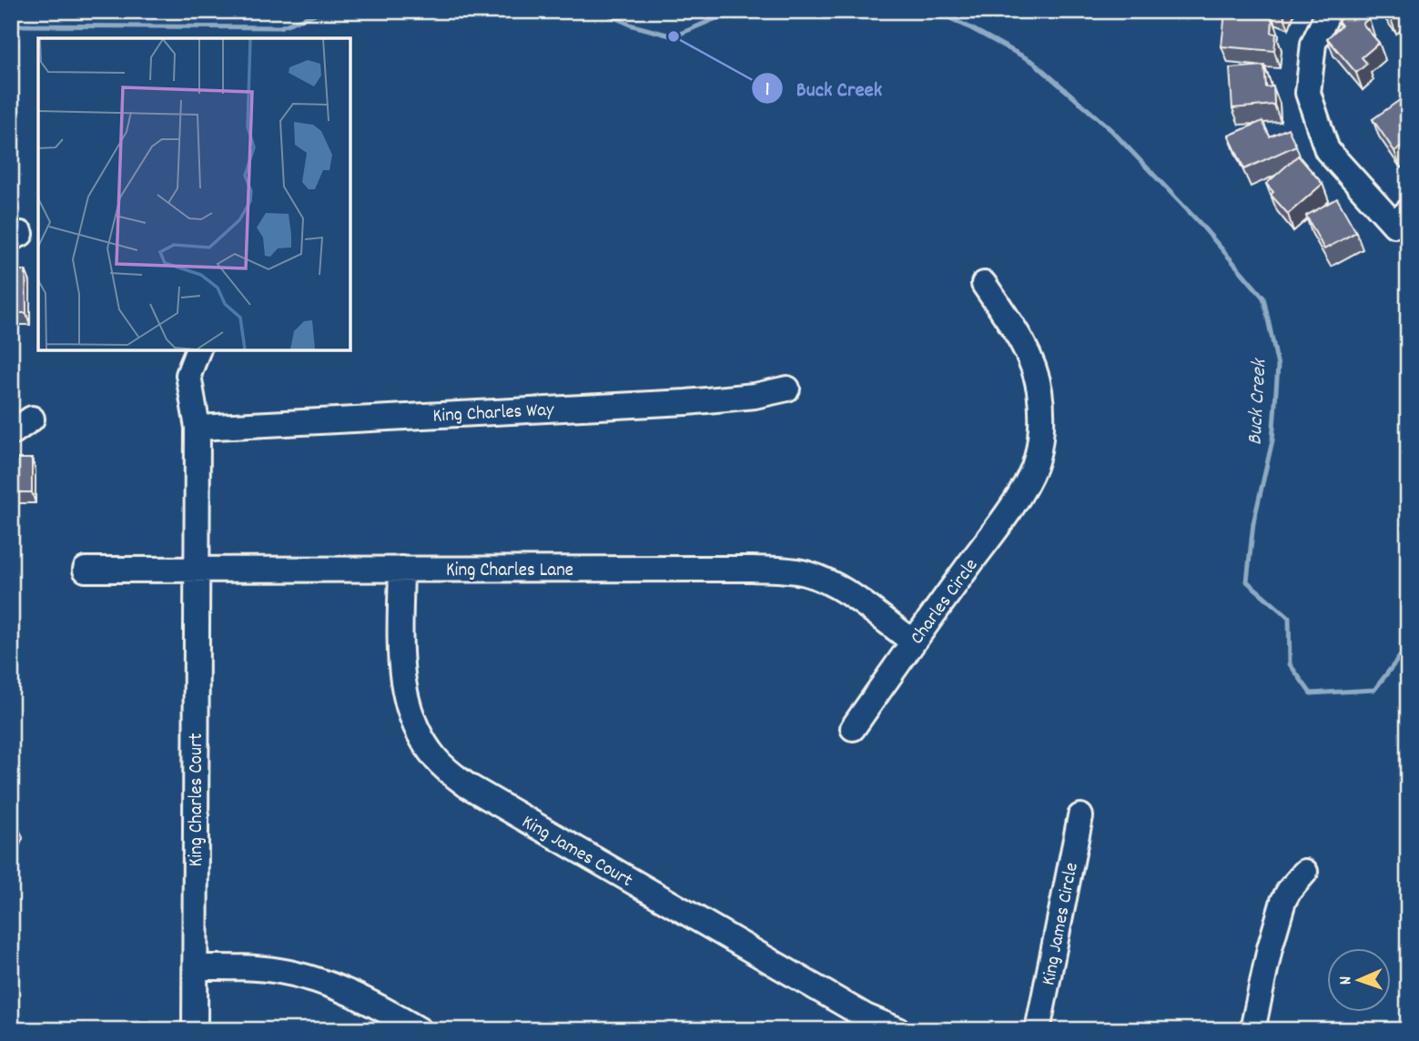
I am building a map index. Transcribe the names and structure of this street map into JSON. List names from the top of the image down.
{
  "streets": {
    "street": [
      "King Charles Way",
      "King Charles Lane",
      "Charles Circle",
      "King Charles Court",
      "King James Court",
      "King James Circle"
    ]
  },
  "crossings": [
    ["King Charles Way", "King Charles Court"],
    ["King Charles Lane", "Charles Circle"],
    ["King Charles Lane", "King Charles Court"],
    ["King Charles Lane", "King James Court"]
  ],
  "water": ["Buck Creek"],
  "places": ["Buck Creek"],
  "north": "left"
}
